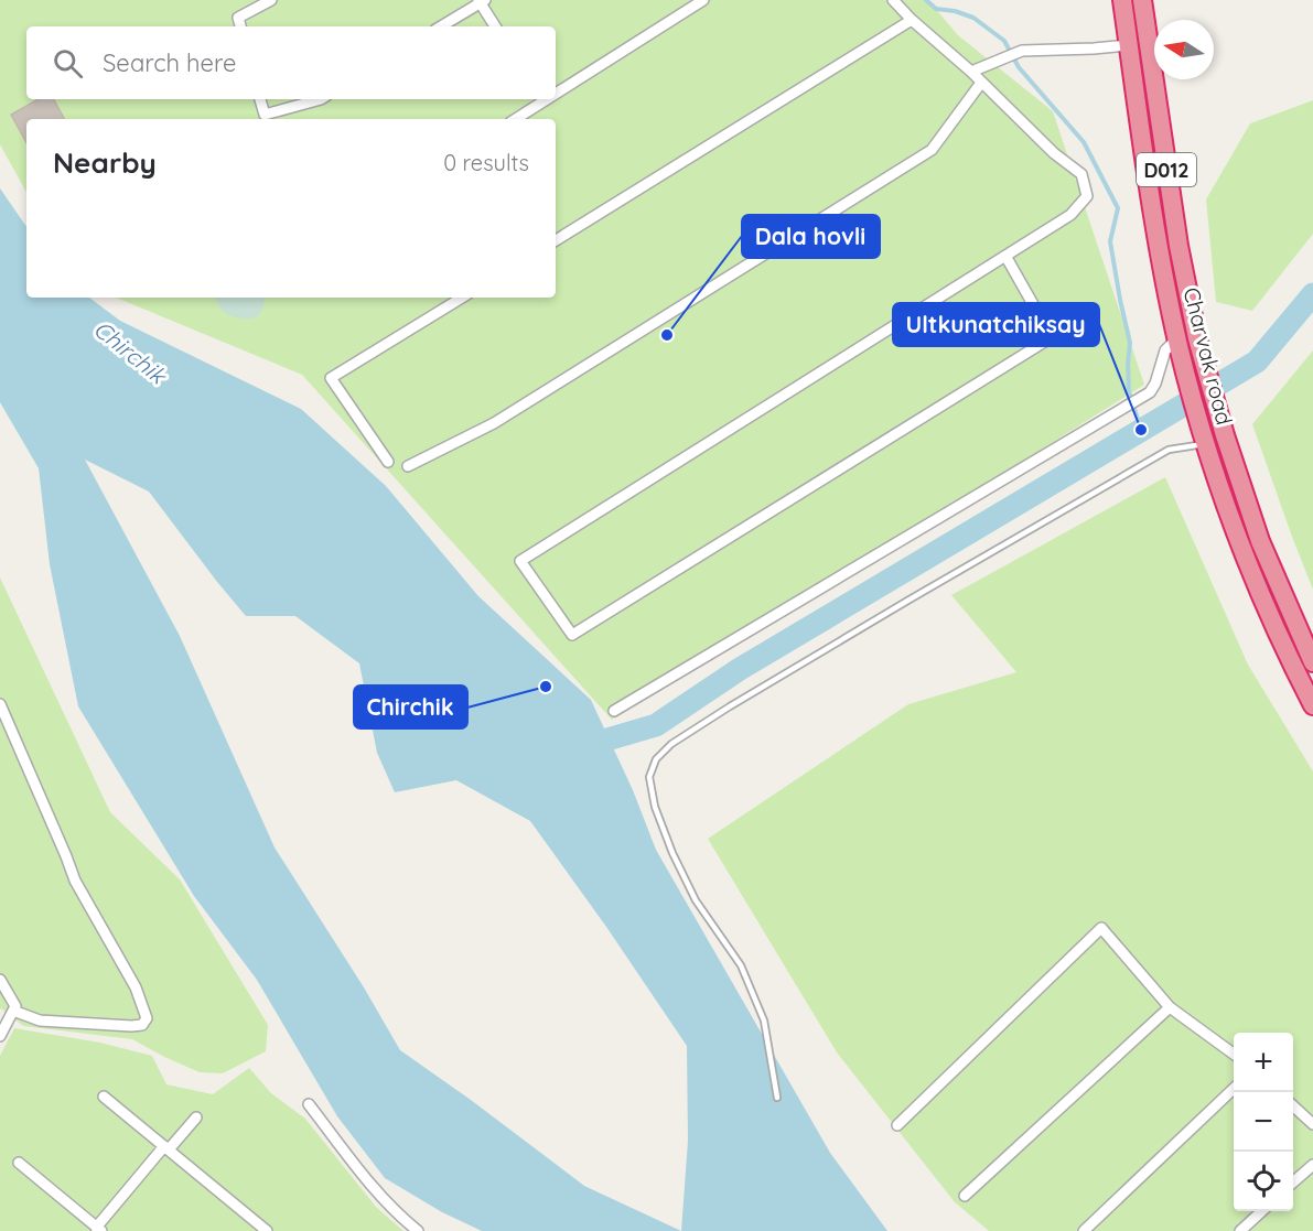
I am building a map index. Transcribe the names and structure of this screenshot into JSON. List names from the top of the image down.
{
  "streets": {
    "highway": ["D012", "Charvak road"]
  },
  "water": ["Chirchik"],
  "places": ["Dala hovli", "Ultkunatchiksay", "Chirchik"],
  "north": "left",
  "page": {
    "search": "Search here",
    "heading": ["Nearby", "0 results"],
    "map_buttons": ["+", "−"]
  }
}
